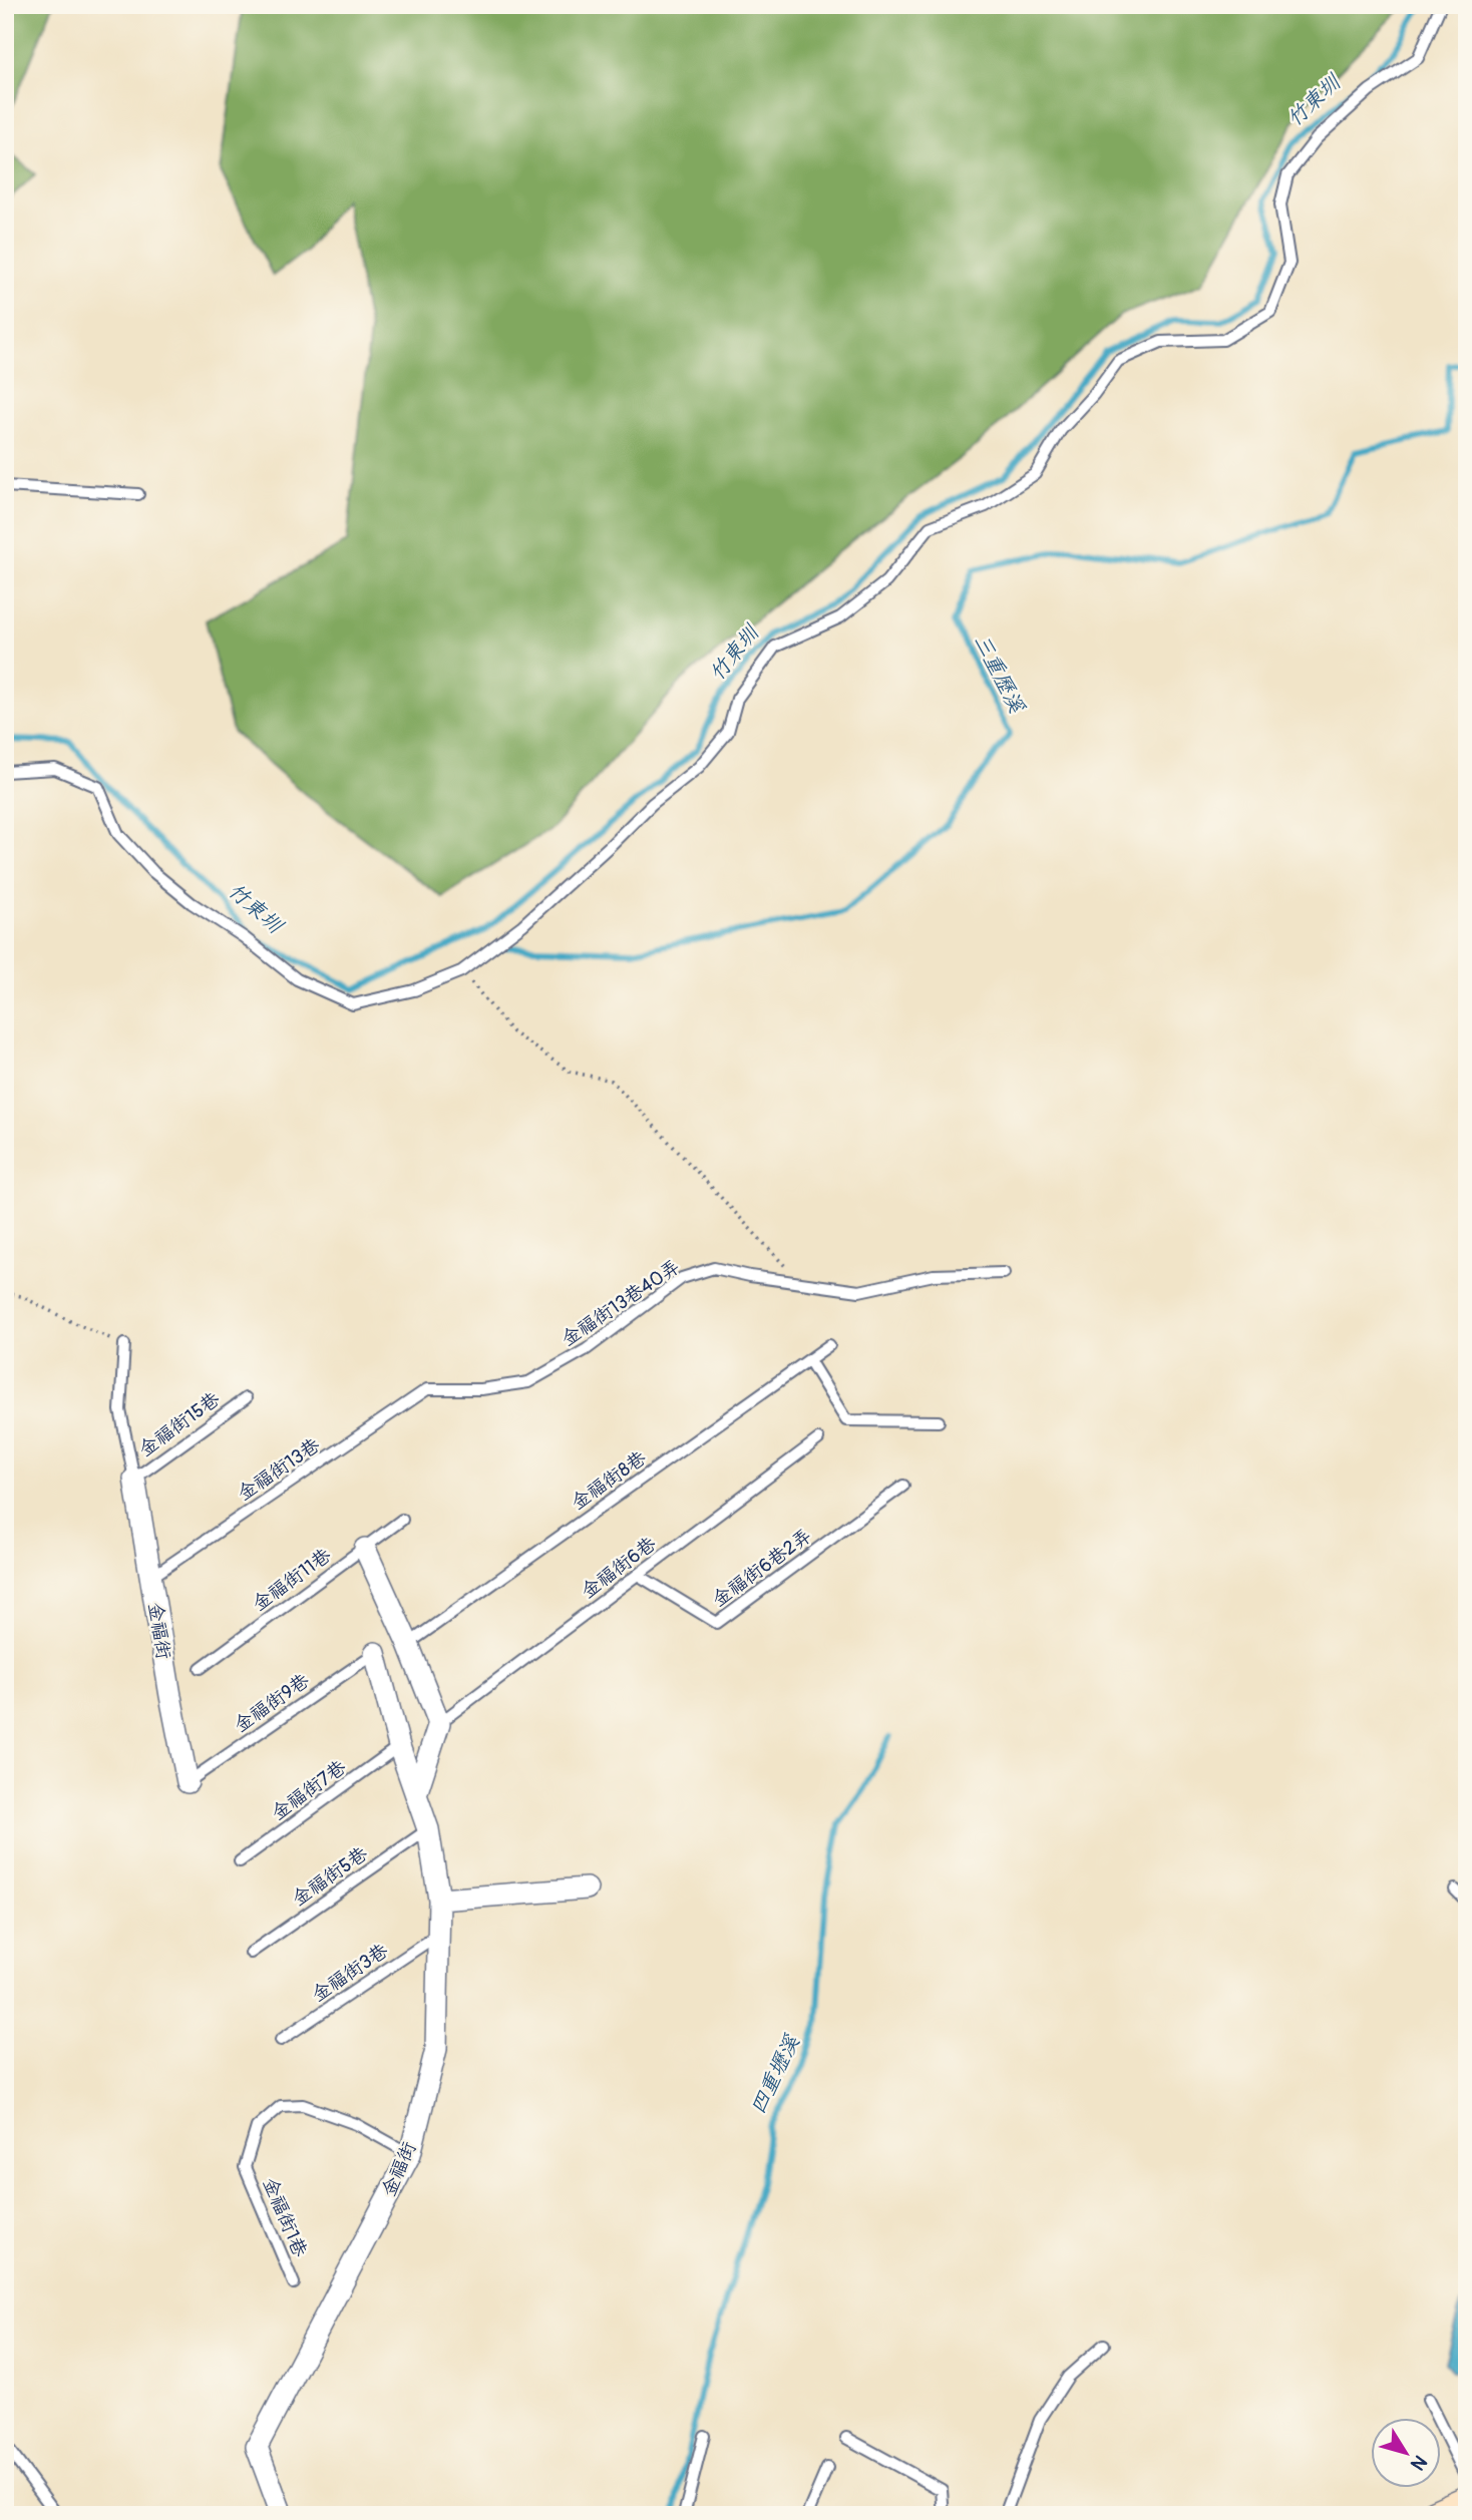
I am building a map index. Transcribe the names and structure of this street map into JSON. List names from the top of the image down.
{
  "streets": {
    "street": ["金福街"],
    "lane": [
      "金福街13巷40弄",
      "金福街15巷",
      "金福街13巷",
      "金福街8巷",
      "金福街6巷",
      "金福街6巷2弄",
      "金福街11巷",
      "金福街9巷",
      "金福街7巷",
      "金福街5巷",
      "金福街3巷",
      "金福街1巷"
    ]
  },
  "crossings": [
    ["金福街13巷40弄", "金福街13巷"],
    ["金福街15巷", "金福街"],
    ["金福街13巷", "金福街"],
    ["金福街6巷", "金福街6巷2弄"],
    ["金福街", "金福街9巷"],
    ["金福街", "金福街7巷"],
    ["金福街", "金福街5巷"],
    ["金福街", "金福街3巷"],
    ["金福街", "金福街1巷"]
  ],
  "water": ["竹東圳", "三重歷溪", "四重壢溪"],
  "north": "bottom right"
}
